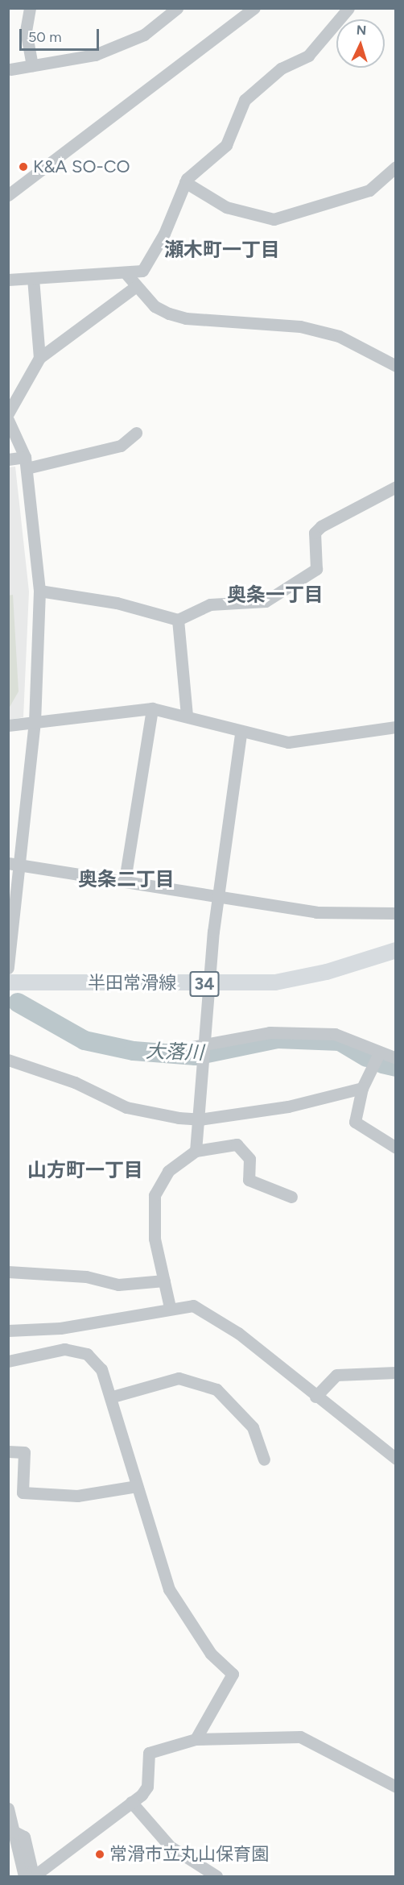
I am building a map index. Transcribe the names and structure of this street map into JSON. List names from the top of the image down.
{
  "streets": {
    "main road": ["半田常滑線", "34"]
  },
  "districts": [
    "瀬木町一丁目",
    "奥条一丁目",
    "奥条二丁目",
    "山方町一丁目"
  ],
  "water": ["大落川"],
  "places": ["K&A SO-CO", "常滑市立丸山保育園"],
  "scale_bar": "50 m",
  "north": "top"
}
